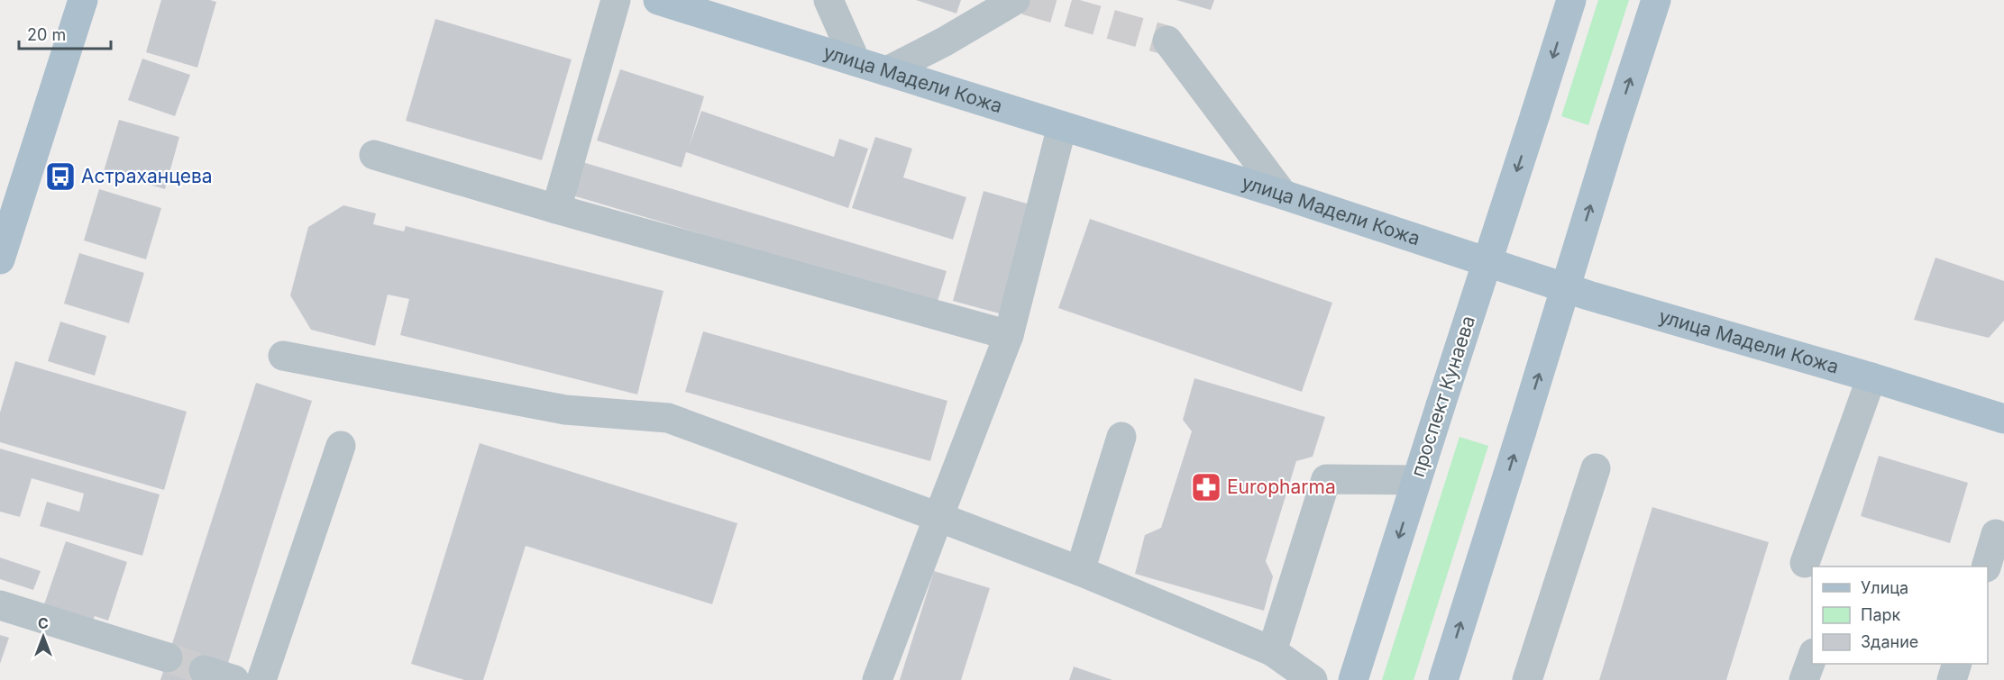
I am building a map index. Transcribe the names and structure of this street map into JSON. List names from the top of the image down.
{
  "streets": {
    "main road": ["улица Мадели Кожа", "проспект Кунаева"]
  },
  "places": {
    "bus stop": ["Астраханцева"],
    "pharmacy": ["Europharma"]
  },
  "legend": ["Улица", "Парк", "Здание"],
  "scale_bar": "20 m",
  "north": "top"
}
